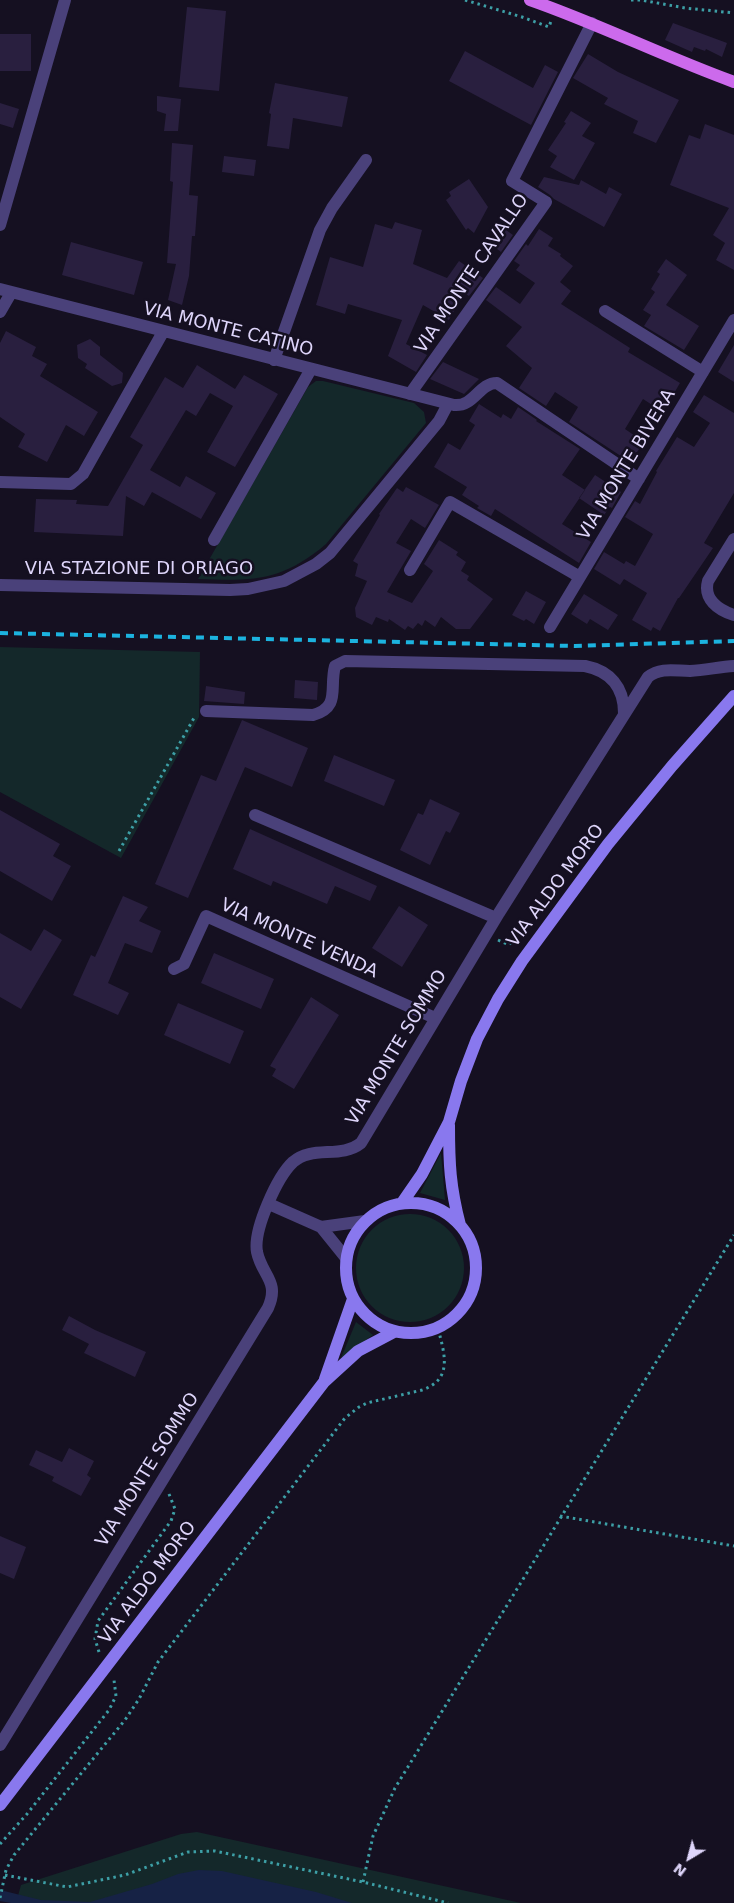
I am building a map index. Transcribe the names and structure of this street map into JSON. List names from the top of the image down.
{
  "streets": {
    "main road": ["VIA ALDO MORO"],
    "street": [
      "VIA MONTE CAVALLO",
      "VIA MONTE CATINO",
      "VIA MONTE BIVERA",
      "VIA STAZIONE DI ORIAGO",
      "VIA MONTE VENDA",
      "VIA MONTE SOMMO"
    ]
  },
  "crossings": [
    ["VIA MONTE CAVALLO", "VIA MONTE CATINO"],
    ["VIA MONTE CATINO", "VIA MONTE BIVERA"],
    ["VIA MONTE CATINO", "VIA STAZIONE DI ORIAGO"],
    ["VIA MONTE VENDA", "VIA MONTE SOMMO"]
  ],
  "north": "bottom left"
}
